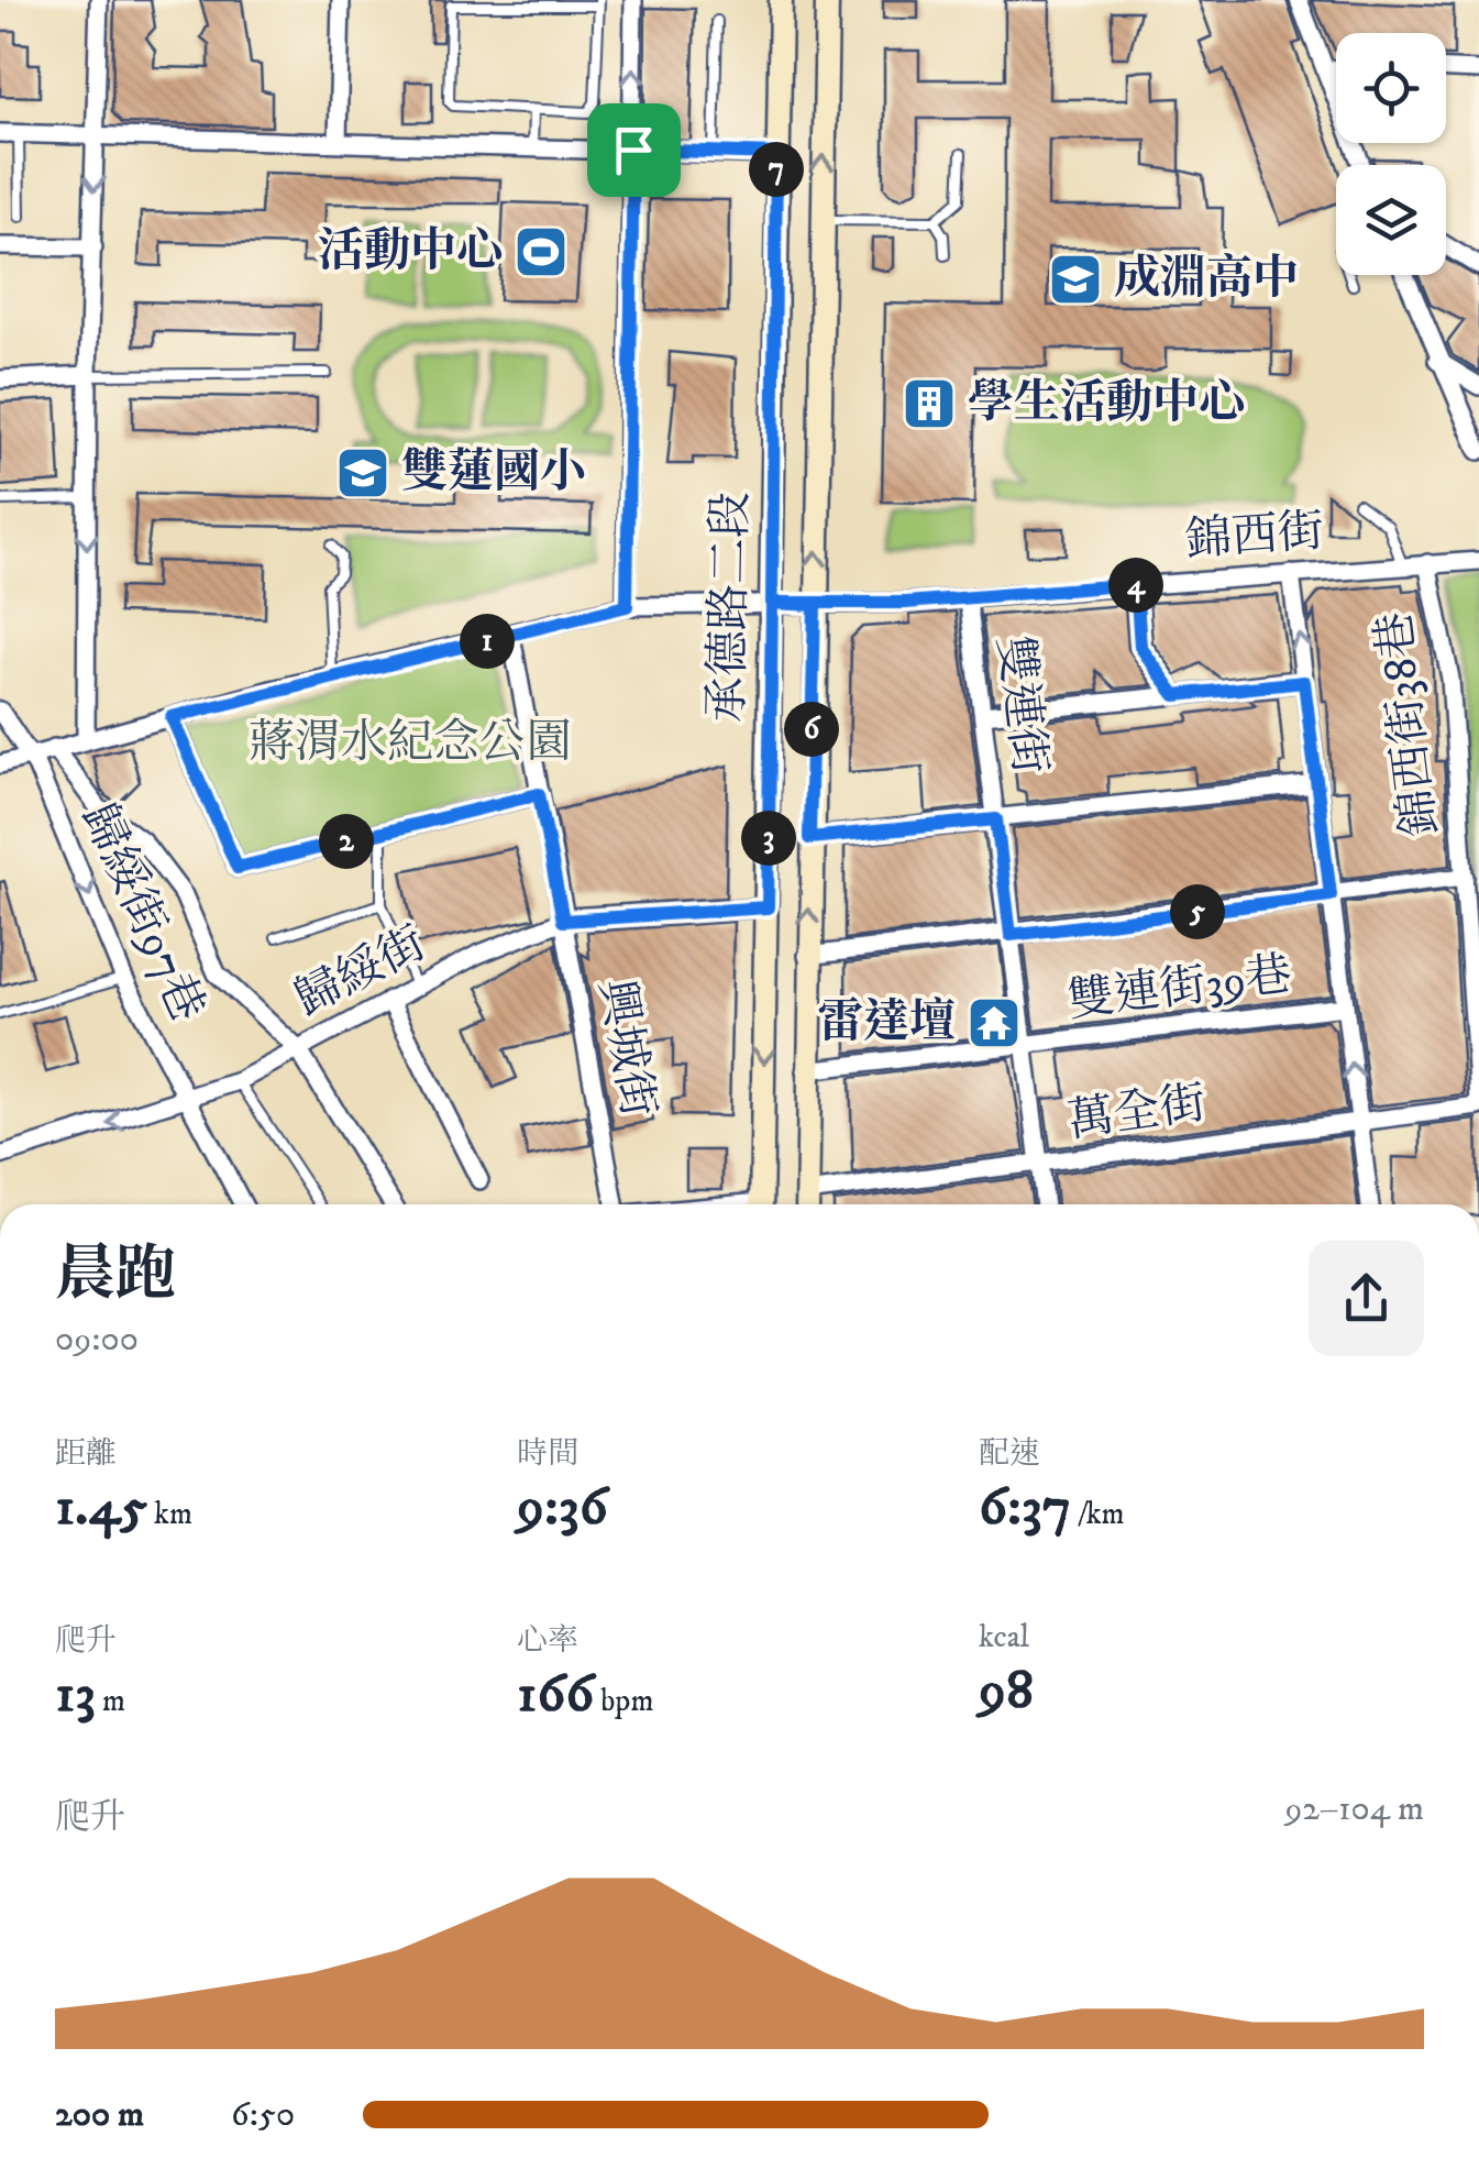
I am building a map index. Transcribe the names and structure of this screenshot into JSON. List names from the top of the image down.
{
  "streets": {
    "main road": ["承德路二段"],
    "street": [
      "錦西街",
      "雙連街",
      "錦西街38巷",
      "歸綏街97巷",
      "歸綏街",
      "雙連街39巷",
      "興城街",
      "萬全街"
    ]
  },
  "crossings": [
    ["錦西街", "承德路二段"],
    ["錦西街", "雙連街"],
    ["錦西街", "錦西街38巷"],
    ["錦西街", "歸綏街97巷"],
    ["錦西街", "興城街"],
    ["承德路二段", "錦西街38巷"],
    ["承德路二段", "歸綏街"],
    ["承德路二段", "雙連街39巷"],
    ["承德路二段", "萬全街"],
    ["雙連街", "錦西街38巷"],
    ["雙連街", "雙連街39巷"],
    ["雙連街", "萬全街"],
    ["錦西街38巷", "萬全街"],
    ["歸綏街97巷", "歸綏街"],
    ["歸綏街", "興城街"]
  ],
  "parks": ["蔣渭水紀念公園"],
  "places": {
    "sports": ["活動中心"],
    "school or university": ["成淵高中", "雙蓮國小"],
    "building": ["學生活動中心"],
    "temple": ["雷達壇"]
  },
  "page": {
    "pins": [
      "7",
      "4",
      "1",
      "6",
      "3",
      "2",
      "5"
    ],
    "heading": ["晨跑", "09:00"],
    "stats": [
      ["距離", "1.45 km"],
      ["時間", "9:36"],
      ["配速", "6:37 /km"],
      ["爬升", "13 m"],
      ["心率", "166 bpm"],
      ["kcal", "98"]
    ],
    "chart": ["爬升", "92–104 m"],
    "list": [
      {
        "name": "200 m",
        "note": "6:50"
      }
    ]
  }
}
